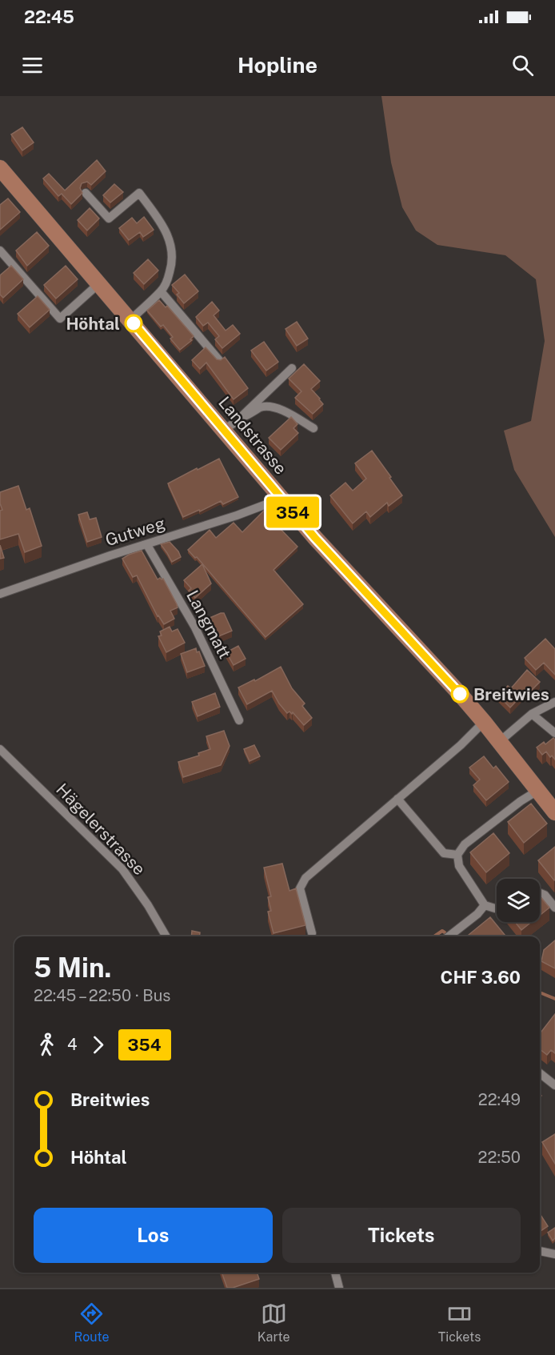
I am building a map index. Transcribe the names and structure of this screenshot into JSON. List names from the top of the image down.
{
  "streets": {
    "main road": ["Landstrasse"],
    "street": ["Gutweg", "Langmatt", "Hägelerstrasse"]
  },
  "crossings": [
    ["Landstrasse", "Gutweg"],
    ["Gutweg", "Langmatt"]
  ],
  "places": ["Höhtal", "Breitwies"],
  "lines": ["bus line 354"],
  "page": {
    "status": "22:45",
    "header": "Hopline",
    "on_map": "354",
    "heading": ["5 Min.", "22:45 – 22:50 · Bus", "CHF 3.60"],
    "legs": ["4", "354"],
    "list": [
      {
        "name": "Breitwies",
        "value": "22:49"
      },
      {
        "name": "Höhtal",
        "value": "22:50"
      }
    ],
    "buttons": ["Los", "Tickets"],
    "tabs": ["Route", "Karte", "Tickets"]
  }
}
